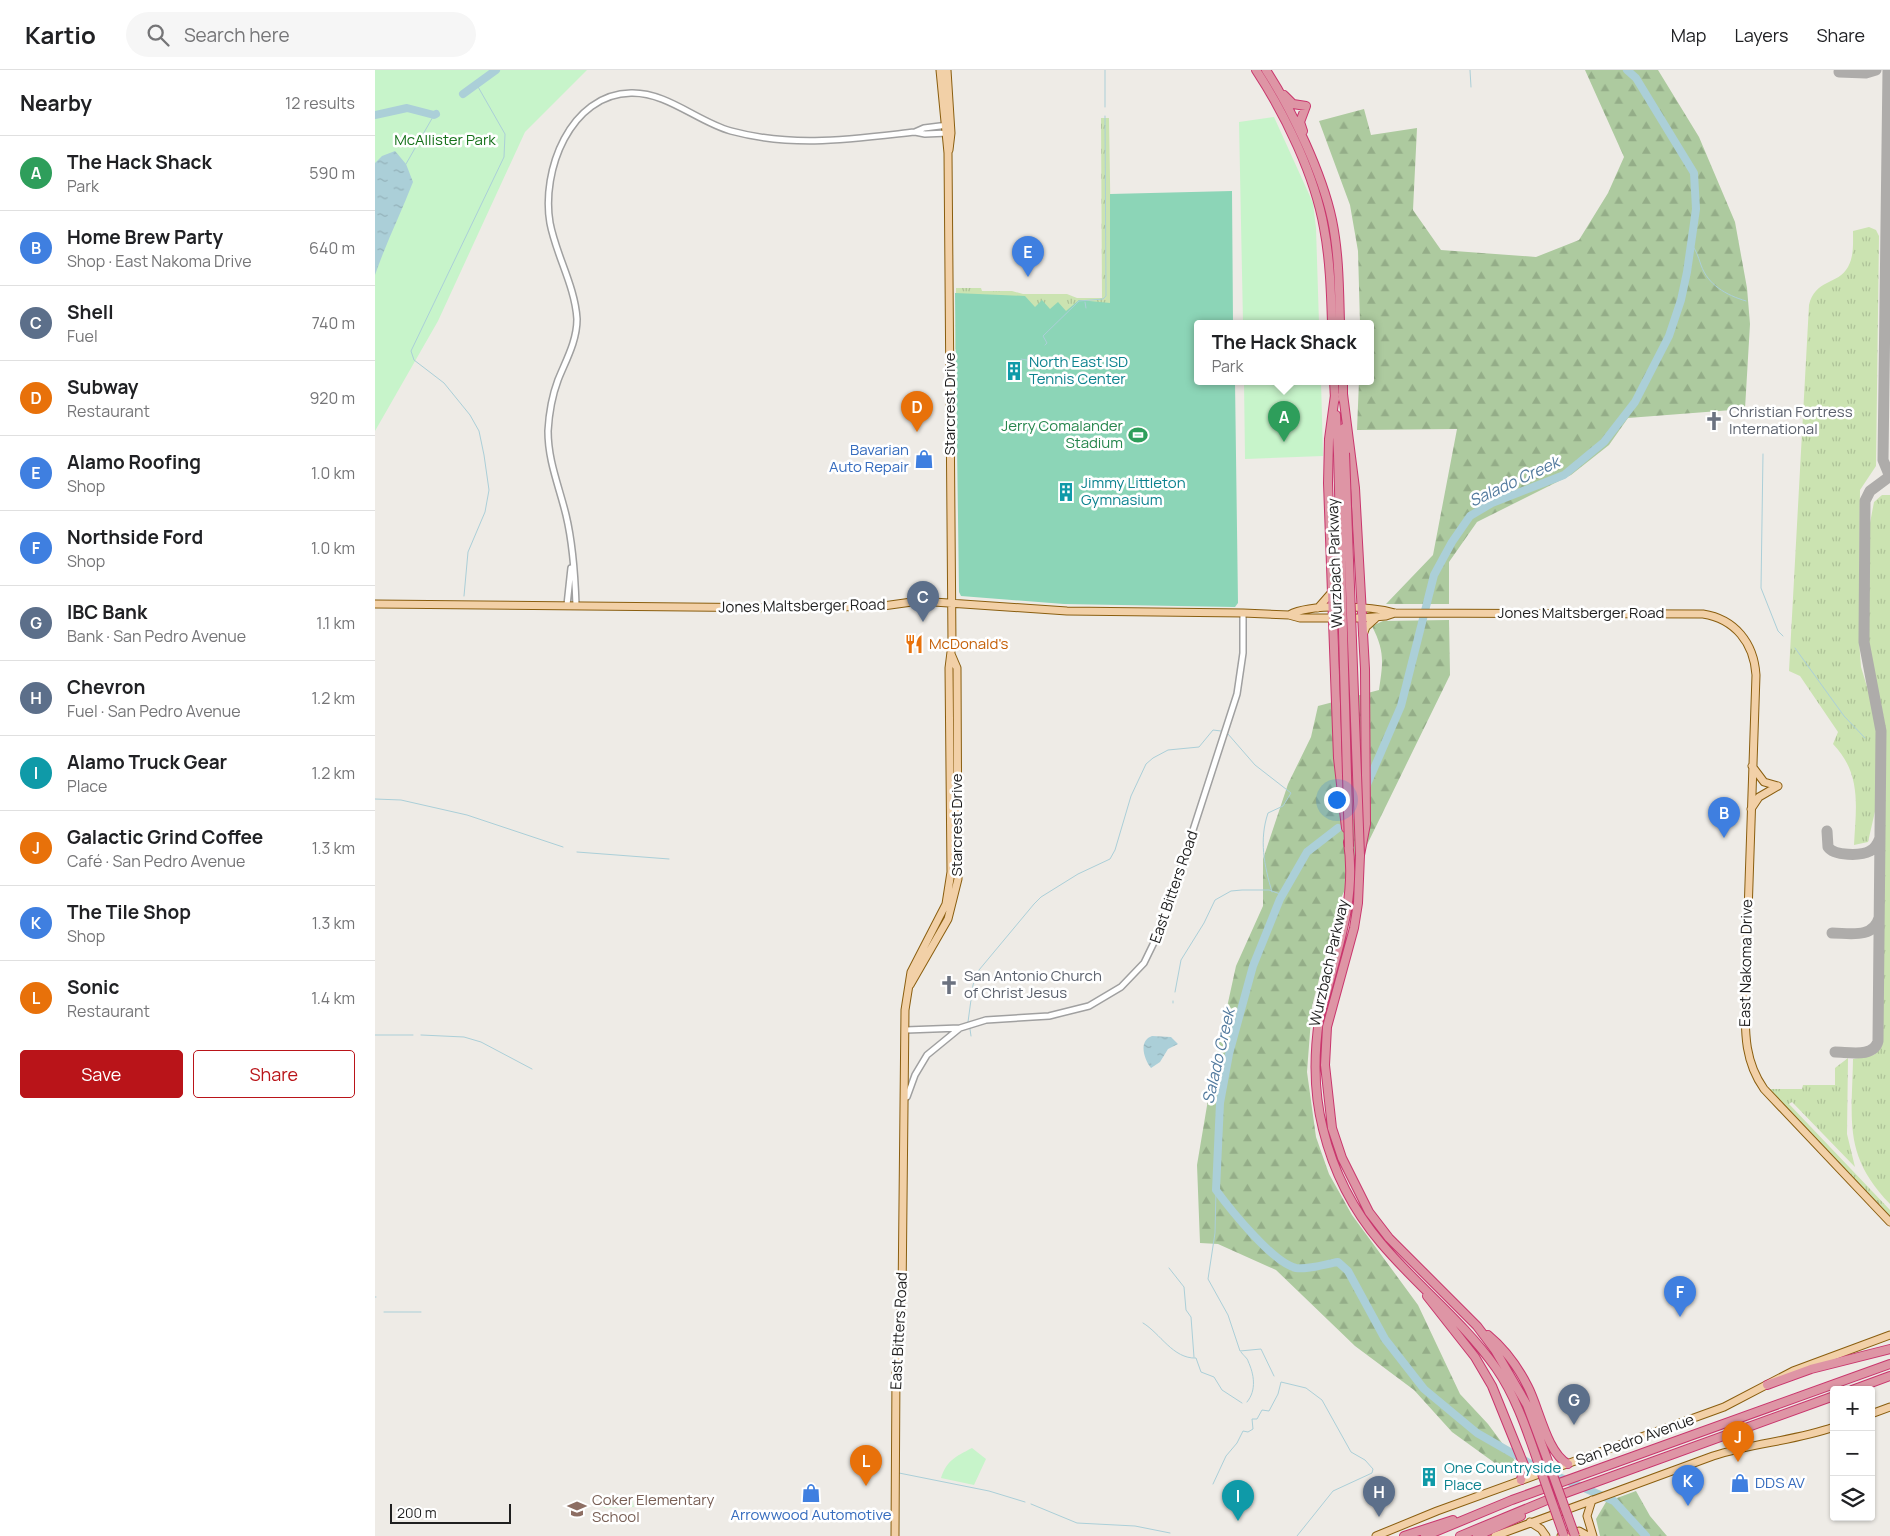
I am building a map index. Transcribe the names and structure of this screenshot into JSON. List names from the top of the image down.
{
  "streets": {
    "highway": ["Wurzbach Parkway"],
    "main road": [
      "Starcrest Drive",
      "Jones Maltsberger Road",
      "East Bitters Road",
      "East Nakoma Drive",
      "San Pedro Avenue"
    ]
  },
  "crossings": [
    ["Starcrest Drive", "Jones Maltsberger Road"],
    ["Starcrest Drive", "East Bitters Road"],
    ["Jones Maltsberger Road", "East Bitters Road"],
    ["Jones Maltsberger Road", "East Nakoma Drive"]
  ],
  "water": ["Salado Creek"],
  "parks": ["McAllister Park"],
  "places": {
    "building": ["North East ISD Tennis Center", "Jimmy Littleton Gymnasium", "One Countryside Place"],
    "church": ["Christian Fortress International", "San Antonio Church of Christ Jesus"],
    "sports": ["Jerry Comalander Stadium"],
    "shop": ["Bavarian Auto Repair", "DDS AV", "Arrowwood Automotive"],
    "restaurant": ["McDonald's"],
    "school or university": ["Coker Elementary School"]
  },
  "scale_bar": "200 m",
  "page": {
    "header": "Kartio",
    "search": "Search here",
    "nav": ["Map", "Layers", "Share"],
    "heading": ["Nearby", "12 results"],
    "list": [
      {
        "mark": "A",
        "name": "The Hack Shack",
        "note": "Park",
        "value": "590 m"
      },
      {
        "mark": "B",
        "name": "Home Brew Party",
        "note": "Shop · East Nakoma Drive",
        "value": "640 m"
      },
      {
        "mark": "C",
        "name": "Shell",
        "note": "Fuel",
        "value": "740 m"
      },
      {
        "mark": "D",
        "name": "Subway",
        "note": "Restaurant",
        "value": "920 m"
      },
      {
        "mark": "E",
        "name": "Alamo Roofing",
        "note": "Shop",
        "value": "1.0 km"
      },
      {
        "mark": "F",
        "name": "Northside Ford",
        "note": "Shop",
        "value": "1.0 km"
      },
      {
        "mark": "G",
        "name": "IBC Bank",
        "note": "Bank · San Pedro Avenue",
        "value": "1.1 km"
      },
      {
        "mark": "H",
        "name": "Chevron",
        "note": "Fuel · San Pedro Avenue",
        "value": "1.2 km"
      },
      {
        "mark": "I",
        "name": "Alamo Truck Gear",
        "note": "Place",
        "value": "1.2 km"
      },
      {
        "mark": "J",
        "name": "Galactic Grind Coffee",
        "note": "Café · San Pedro Avenue",
        "value": "1.3 km"
      },
      {
        "mark": "K",
        "name": "The Tile Shop",
        "note": "Shop",
        "value": "1.3 km"
      },
      {
        "mark": "L",
        "name": "Sonic",
        "note": "Restaurant",
        "value": "1.4 km"
      }
    ],
    "pins": [
      "E",
      "D",
      "A",
      "C",
      "B",
      "F",
      "G",
      "J",
      "L",
      "K",
      "H",
      "I"
    ],
    "popup": ["The Hack Shack", "Park"],
    "buttons": ["Save", "Share"],
    "map_buttons": ["+", "−"],
    "scale": "200 m"
  }
}
